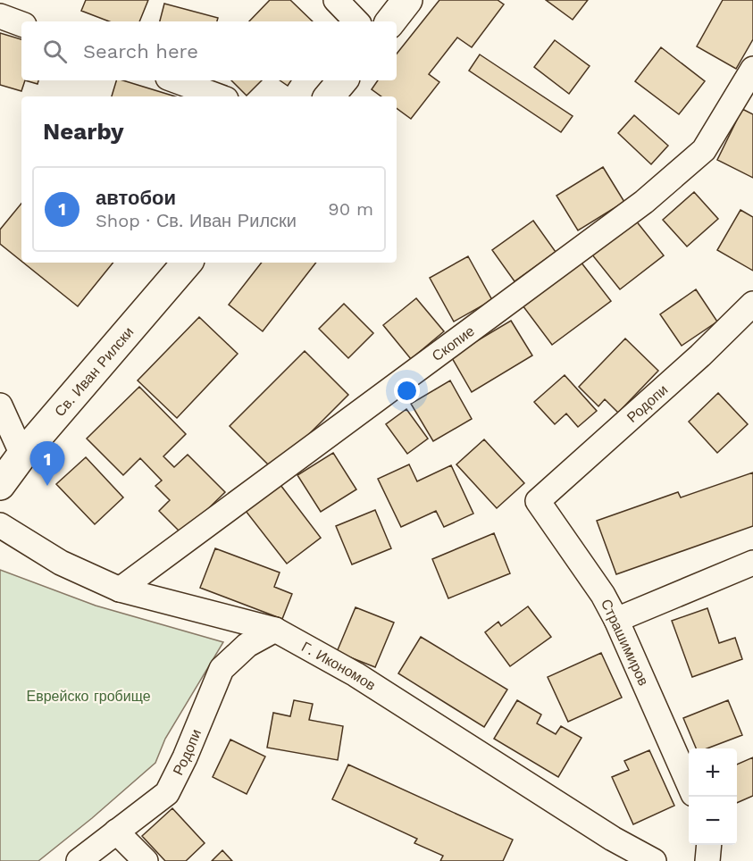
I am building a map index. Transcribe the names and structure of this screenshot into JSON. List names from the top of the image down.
{
  "streets": {
    "street": [
      "Скопие",
      "Св. Иван Рилски",
      "Родопи",
      "Страшимиров",
      "Г. Икономов"
    ]
  },
  "crossings": [
    ["Скопие", "Г. Икономов"],
    ["Родопи", "Страшимиров"],
    ["Родопи", "Г. Икономов"]
  ],
  "parks": ["Еврейско гробище"],
  "page": {
    "search": "Search here",
    "heading": "Nearby",
    "list": [
      {
        "mark": "1",
        "name": "автобои",
        "note": "Shop · Св. Иван Рилски",
        "value": "90 m"
      }
    ],
    "pins": "1",
    "map_buttons": ["+", "−"]
  }
}
